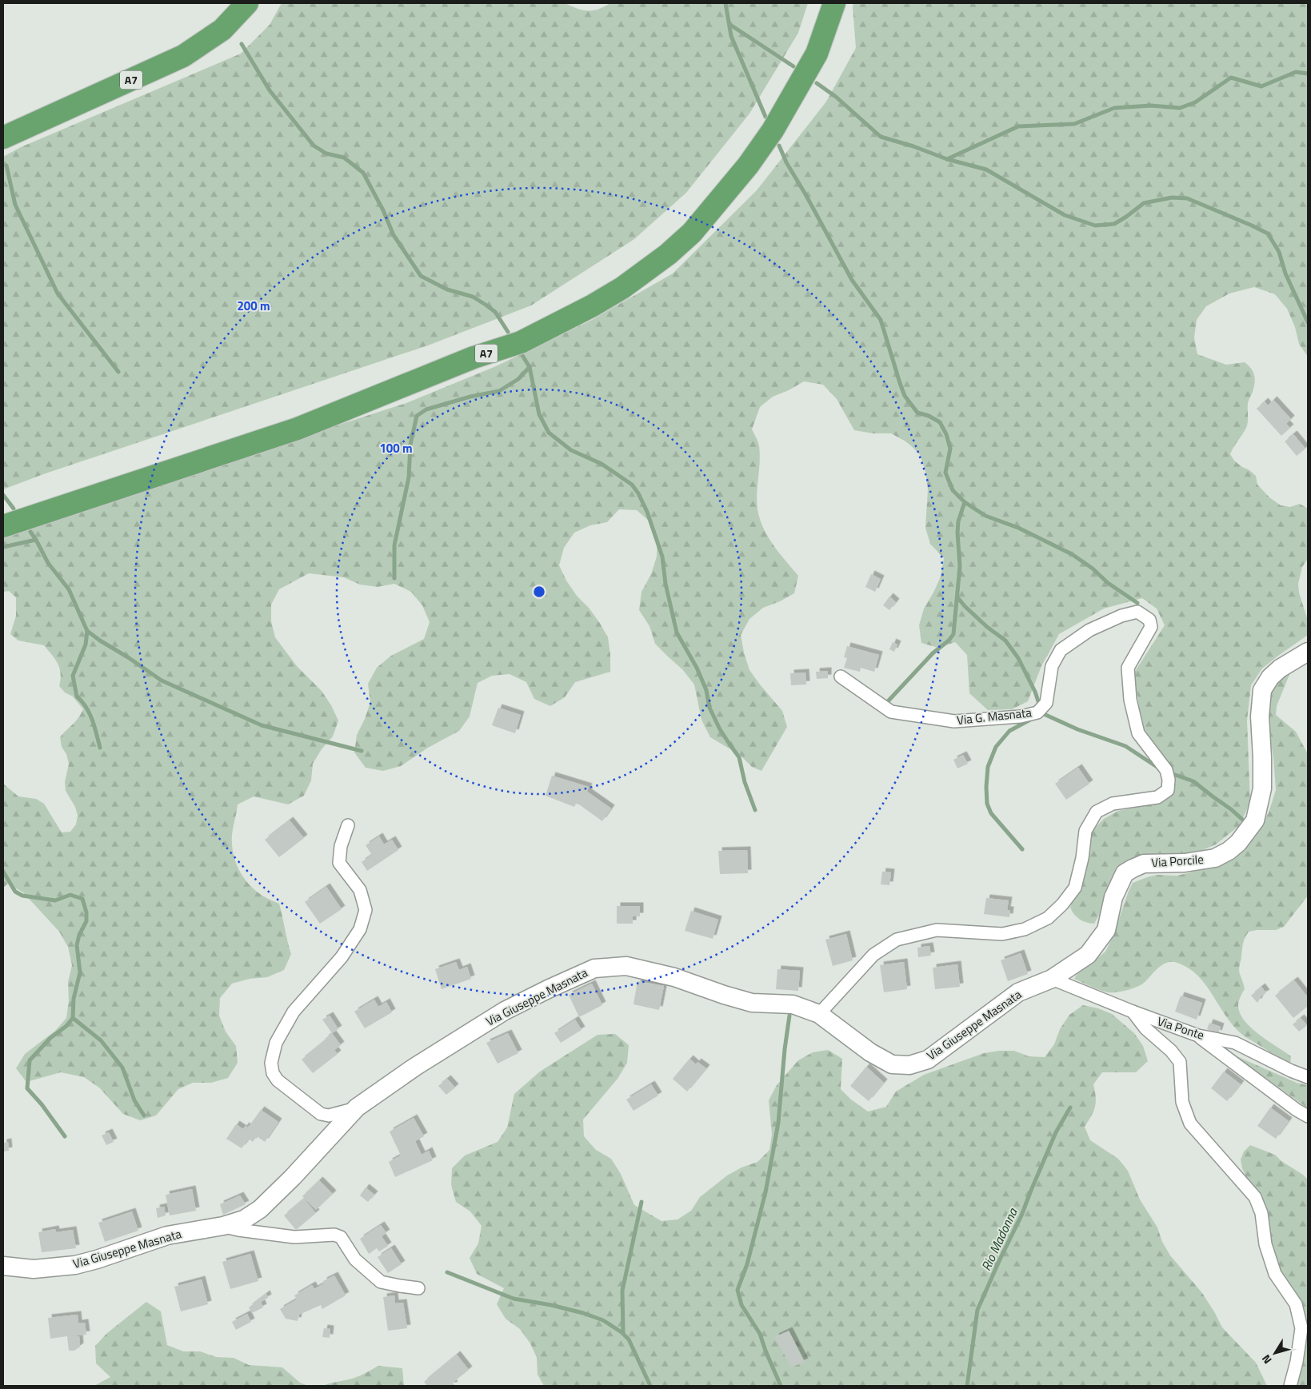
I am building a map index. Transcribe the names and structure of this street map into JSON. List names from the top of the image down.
{
  "streets": {
    "highway": ["A7"],
    "street": [
      "Via G. Masnata",
      "Via Porcile",
      "Via Giuseppe Masnata",
      "Via Ponte"
    ]
  },
  "crossings": [
    ["Via G. Masnata", "Via Giuseppe Masnata"],
    ["Via Porcile", "Via Giuseppe Masnata"],
    ["Via Porcile", "Via Ponte"],
    ["Via Giuseppe Masnata", "Via Ponte"]
  ],
  "water": ["Rio Madonna"],
  "north": "bottom left",
  "rings": ["200 m", "100 m"]
}
